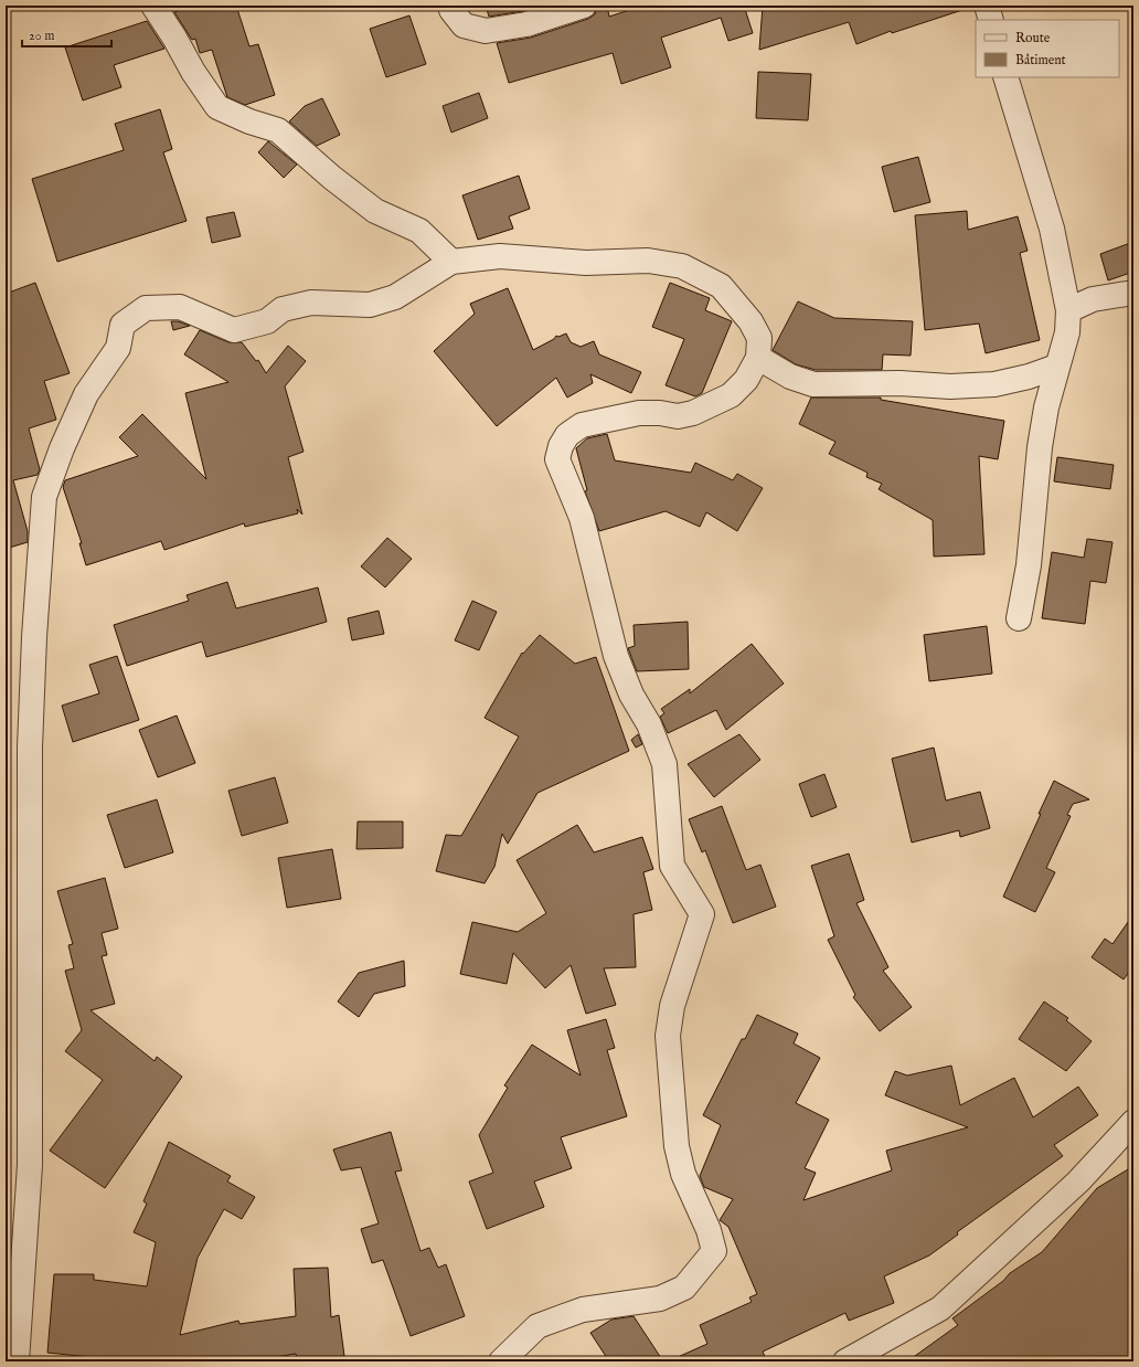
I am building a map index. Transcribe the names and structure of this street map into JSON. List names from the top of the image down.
{
  "legend": ["Route", "Bâtiment"],
  "scale_bar": "20 m"
}
